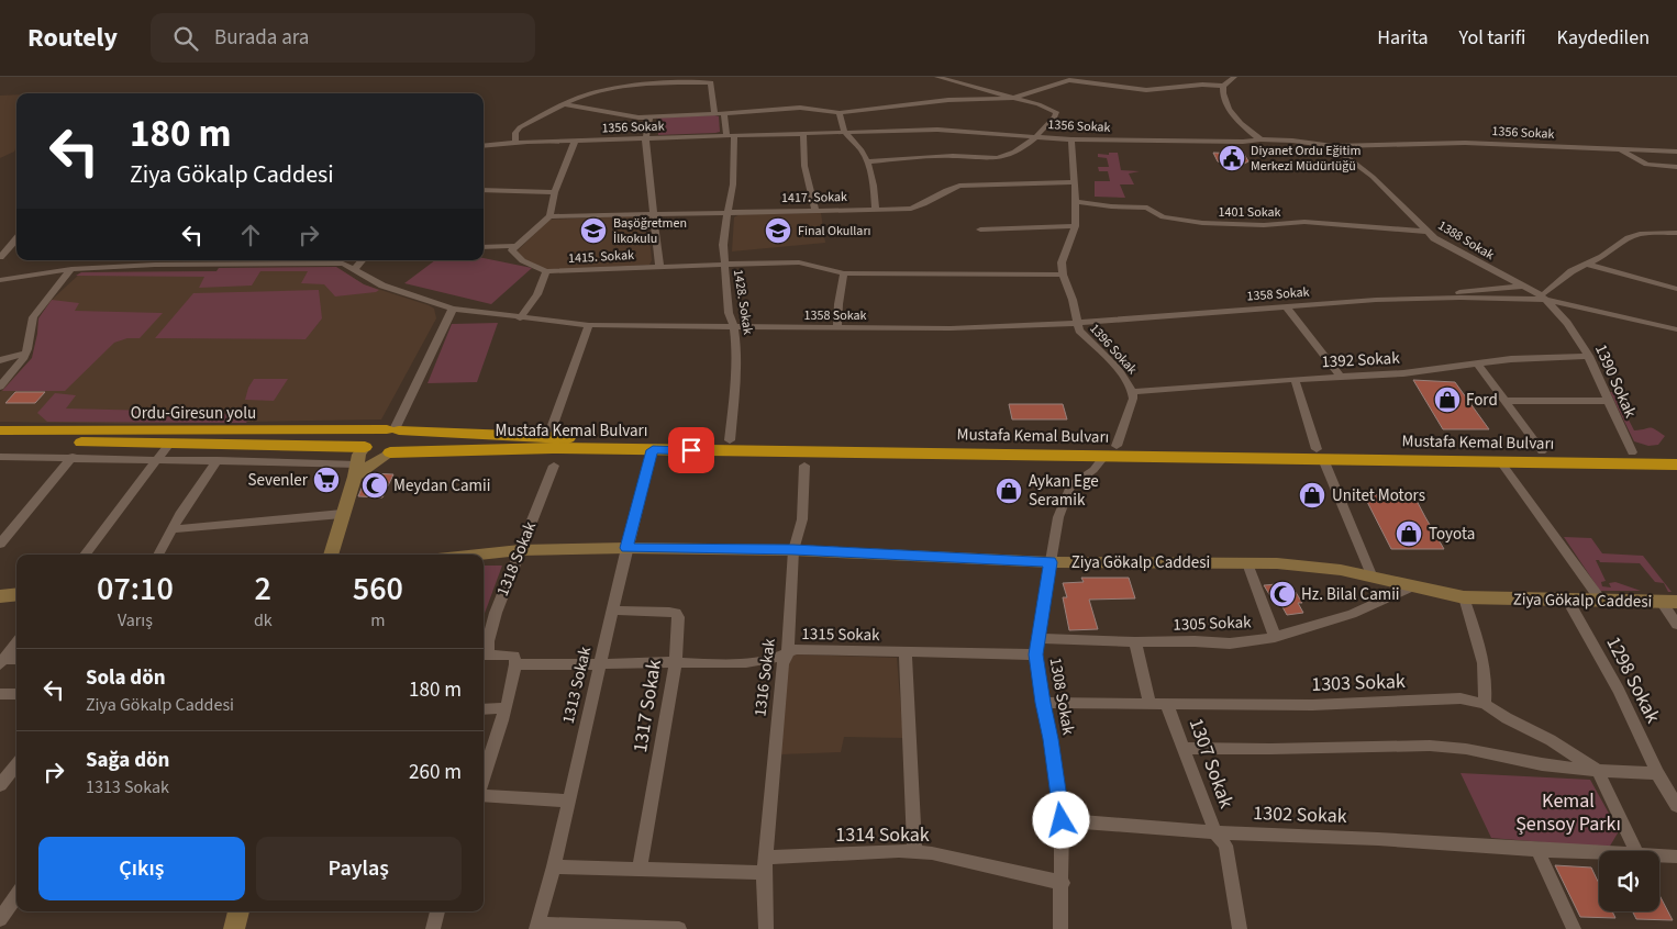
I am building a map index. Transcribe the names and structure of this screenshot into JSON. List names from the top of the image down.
{
  "streets": {
    "highway": ["Ordu-Giresun yolu", "Mustafa Kemal Bulvarı"],
    "street": [
      "1356 Sokak",
      "1417. Sokak",
      "1401 Sokak",
      "1388 Sokak",
      "1415. Sokak",
      "1358 Sokak",
      "1428. Sokak",
      "1396 Sokak",
      "1392 Sokak",
      "1390 Sokak",
      "1318 Sokak",
      "Ziya Gökalp Caddesi",
      "1305 Sokak",
      "1315 Sokak",
      "1316 Sokak",
      "1298 Sokak",
      "1303 Sokak",
      "1313 Sokak",
      "1308 Sokak",
      "1317 Sokak",
      "1307 Sokak",
      "1302 Sokak",
      "1314 Sokak"
    ]
  },
  "crossings": [
    ["1356 Sokak", "1388 Sokak"],
    ["1356 Sokak", "1428. Sokak"],
    ["1356 Sokak", "1396 Sokak"],
    ["1417. Sokak", "1428. Sokak"],
    ["1417. Sokak", "1396 Sokak"],
    ["1401 Sokak", "1388 Sokak"],
    ["1401 Sokak", "1396 Sokak"],
    ["1415. Sokak", "1428. Sokak"],
    ["1415. Sokak", "1396 Sokak"],
    ["1358 Sokak", "1428. Sokak"],
    ["1358 Sokak", "1396 Sokak"],
    ["1358 Sokak", "1390 Sokak"],
    ["1428. Sokak", "Mustafa Kemal Bulvarı"],
    ["1396 Sokak", "1392 Sokak"],
    ["1396 Sokak", "Mustafa Kemal Bulvarı"],
    ["1392 Sokak", "1390 Sokak"],
    ["1390 Sokak", "Mustafa Kemal Bulvarı"],
    ["Ordu-Giresun yolu", "Mustafa Kemal Bulvarı"],
    ["Mustafa Kemal Bulvarı", "1313 Sokak"],
    ["Mustafa Kemal Bulvarı", "1308 Sokak"],
    ["1318 Sokak", "Ziya Gökalp Caddesi"],
    ["1318 Sokak", "1315 Sokak"],
    ["Ziya Gökalp Caddesi", "1305 Sokak"],
    ["Ziya Gökalp Caddesi", "1316 Sokak"],
    ["Ziya Gökalp Caddesi", "1298 Sokak"],
    ["Ziya Gökalp Caddesi", "1313 Sokak"],
    ["Ziya Gökalp Caddesi", "1308 Sokak"],
    ["1305 Sokak", "1308 Sokak"],
    ["1315 Sokak", "1316 Sokak"],
    ["1315 Sokak", "1313 Sokak"],
    ["1315 Sokak", "1308 Sokak"],
    ["1315 Sokak", "1317 Sokak"],
    ["1316 Sokak", "1314 Sokak"],
    ["1303 Sokak", "1308 Sokak"],
    ["1303 Sokak", "1307 Sokak"],
    ["1313 Sokak", "1317 Sokak"],
    ["1308 Sokak", "1302 Sokak"],
    ["1308 Sokak", "1314 Sokak"],
    ["1307 Sokak", "1302 Sokak"]
  ],
  "parks": ["Kemal Şensoy Parkı"],
  "places": {
    "public building": ["Diyanet Ordu Eğitim Merkezi Müdürlüğü"],
    "school or university": ["Başöğretmen İlkokulu", "Final Okulları"],
    "shop": [
      "Ford",
      "Aykan Ege Seramik",
      "Unitet Motors",
      "Toyota"
    ],
    "supermarket": ["Sevenler"],
    "mosque": ["Meydan Camii", "Hz. Bilal Camii"]
  },
  "page": {
    "header": "Routely",
    "search": "Burada ara",
    "nav": ["Harita", "Yol tarifi", "Kaydedilen"],
    "turn": ["180 m", "Ziya Gökalp Caddesi"],
    "eta": [
      "07:10",
      "Varış",
      "2",
      "dk",
      "560",
      "m"
    ],
    "list": [
      {
        "name": "Sola dön",
        "note": "Ziya Gökalp Caddesi",
        "value": "180 m"
      },
      {
        "name": "Sağa dön",
        "note": "1313 Sokak",
        "value": "260 m"
      }
    ],
    "buttons": ["Çıkış", "Paylaş"]
  }
}
